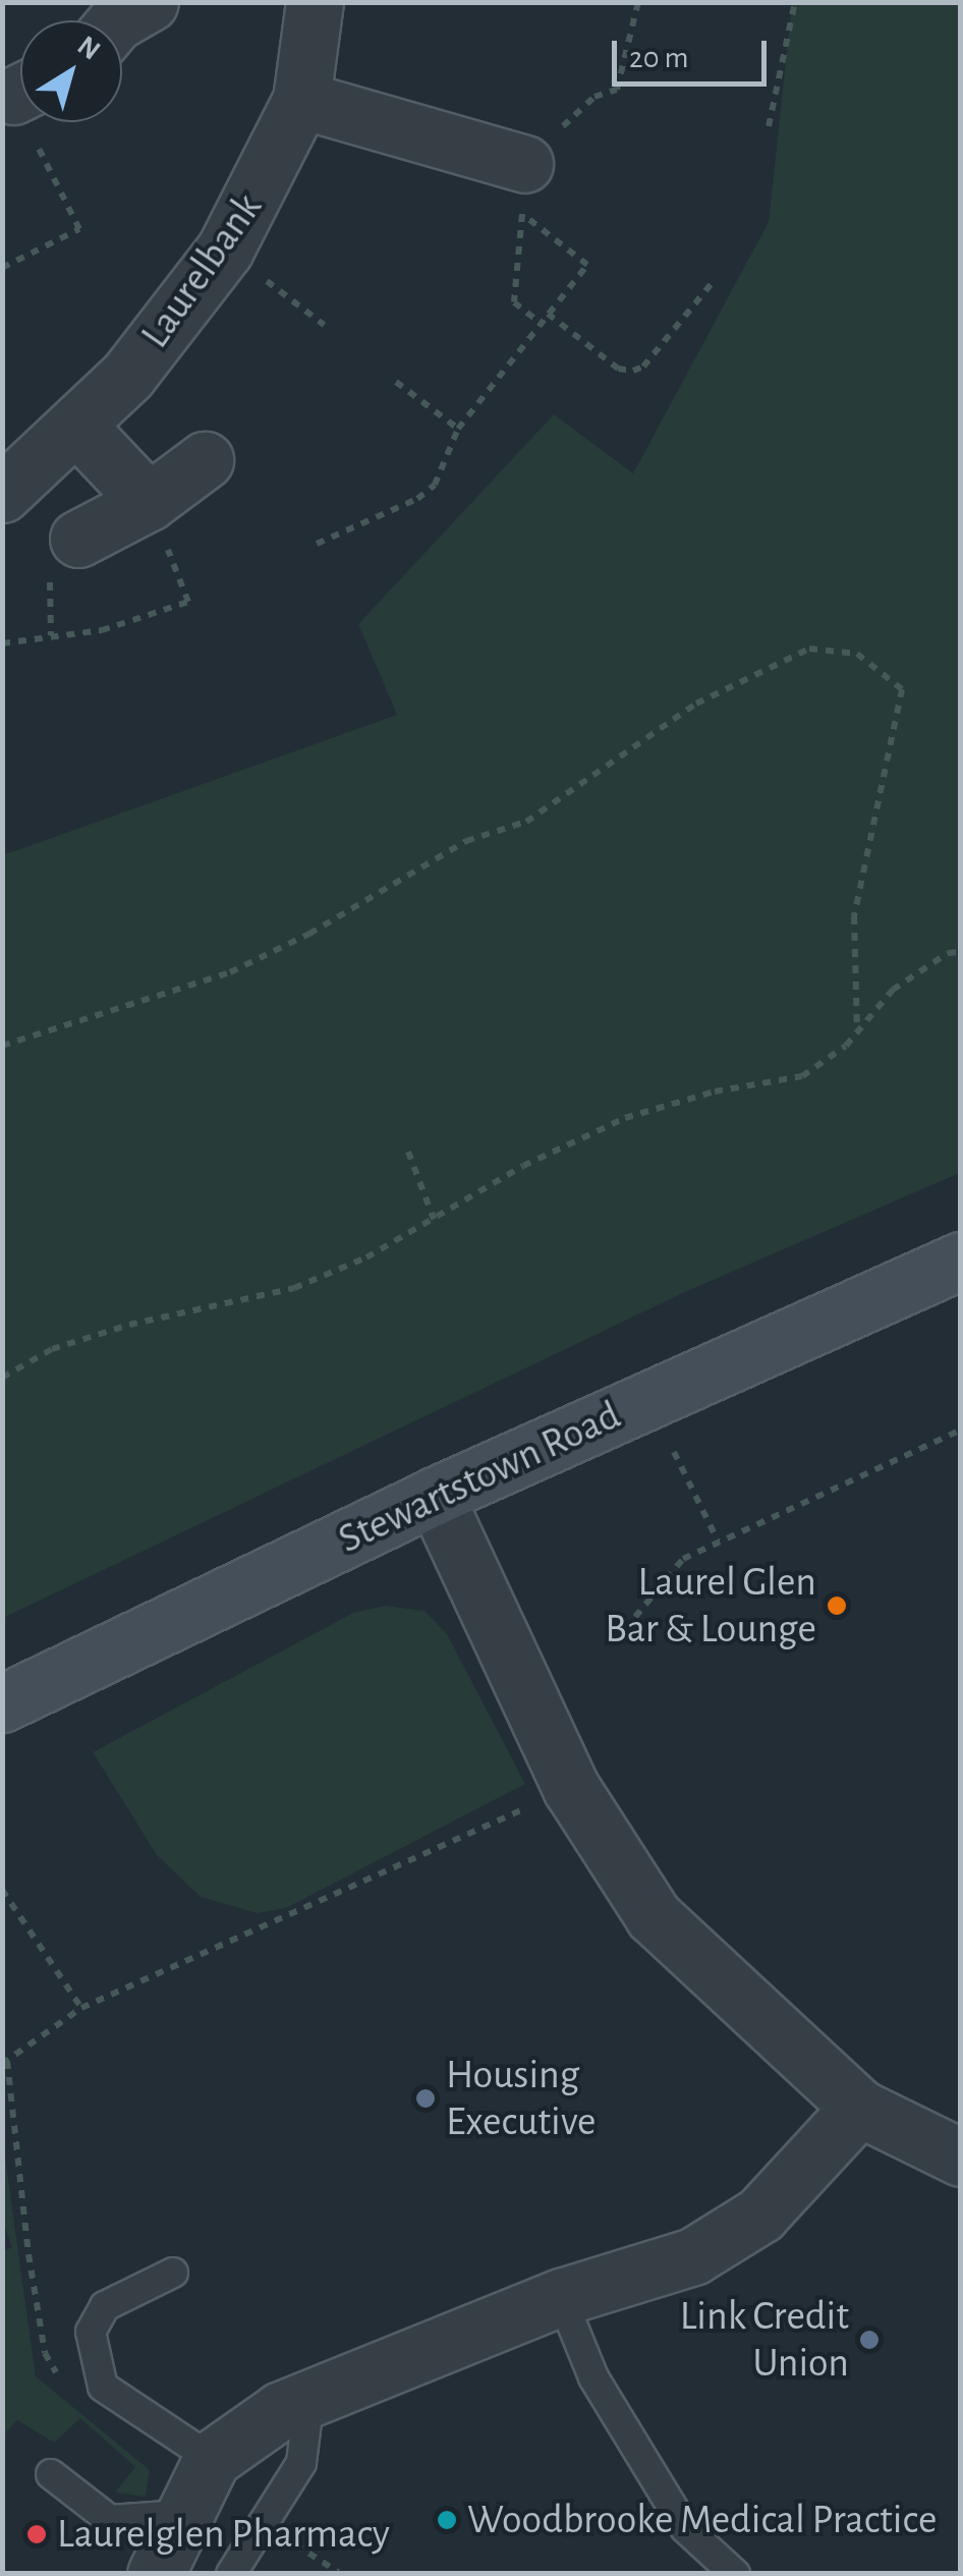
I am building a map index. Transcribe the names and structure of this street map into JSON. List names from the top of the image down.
{
  "streets": {
    "main road": ["Stewartstown Road"],
    "street": ["Laurelbank"]
  },
  "places": [
    "Laurel Glen Bar & Lounge",
    "Housing Executive",
    "Link Credit Union",
    "Woodbrooke Medical Practice",
    "Laurelglen Pharmacy"
  ],
  "scale_bar": "20 m",
  "north": "top right"
}
